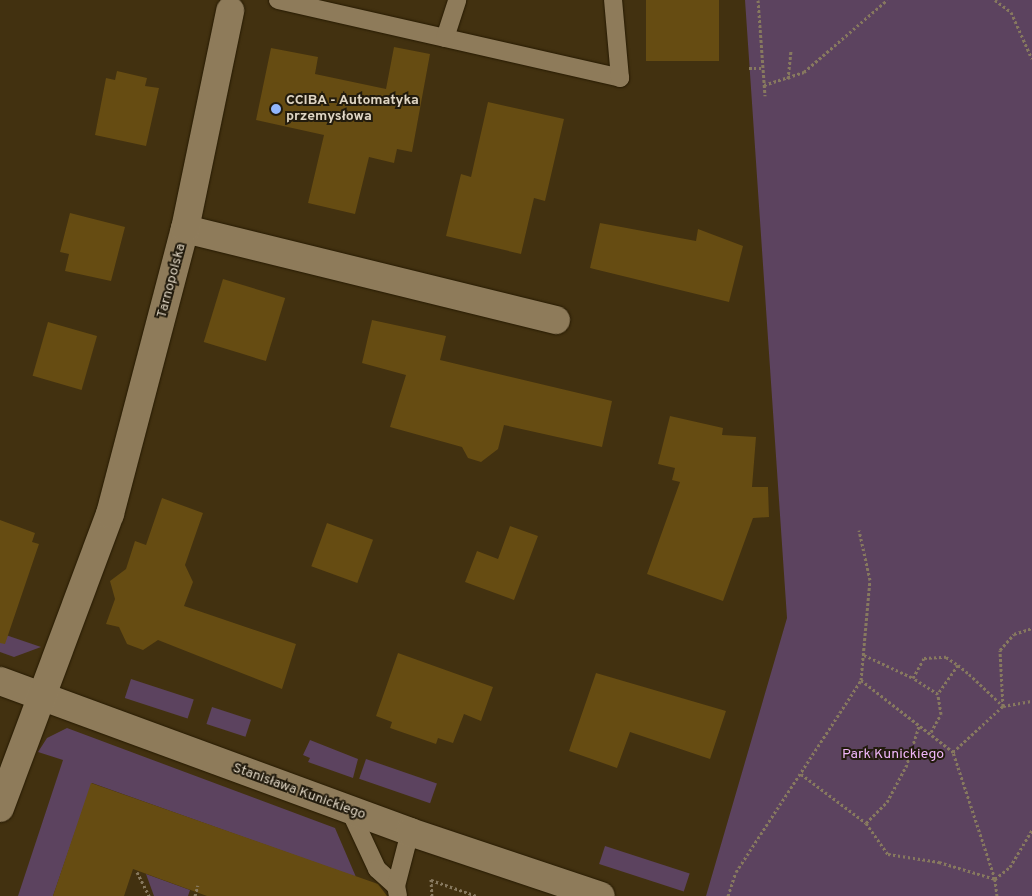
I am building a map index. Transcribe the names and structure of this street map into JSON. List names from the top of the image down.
{
  "streets": {
    "street": ["Tarnopolska", "Stanisława Kunickiego"]
  },
  "crossings": [
    ["Tarnopolska", "Stanisława Kunickiego"]
  ],
  "parks": ["Park Kunickiego"],
  "places": ["CCIBA - Automatyka przemysłowa"]
}
